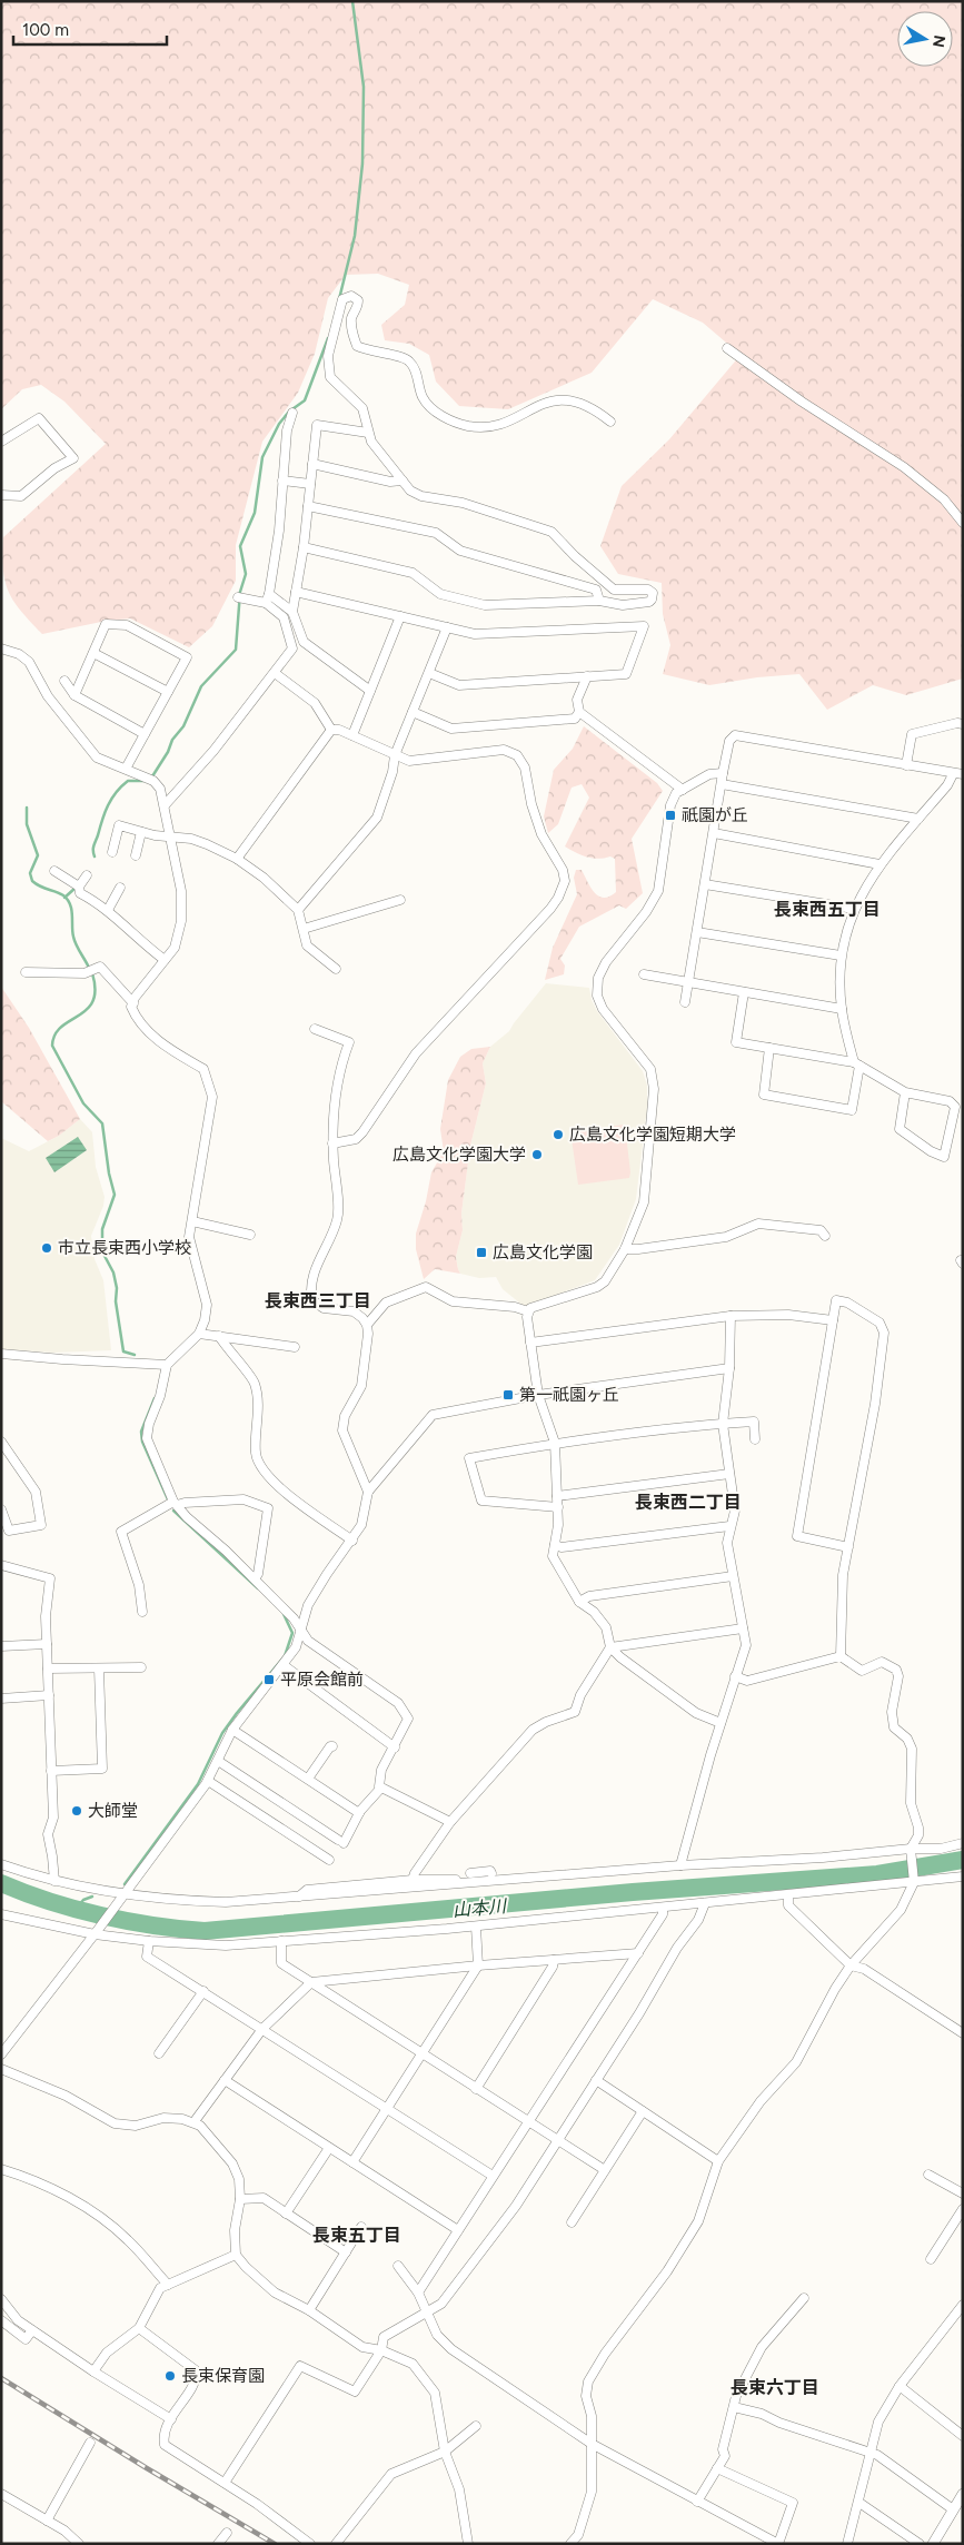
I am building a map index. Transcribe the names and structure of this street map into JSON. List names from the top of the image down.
{
  "districts": [
    "長束西五丁目",
    "長束西三丁目",
    "長束西二丁目",
    "長束五丁目",
    "長束六丁目"
  ],
  "water": ["山本川"],
  "places": {
    "transit": [
      "祇園が丘",
      "広島文化学園",
      "第一祇園ヶ丘",
      "平原会館前"
    ],
    "other": [
      "広島文化学園短期大学",
      "広島文化学園大学",
      "市立長束西小学校",
      "大師堂",
      "長束保育園"
    ]
  },
  "scale_bar": "100 m",
  "north": "right"
}
